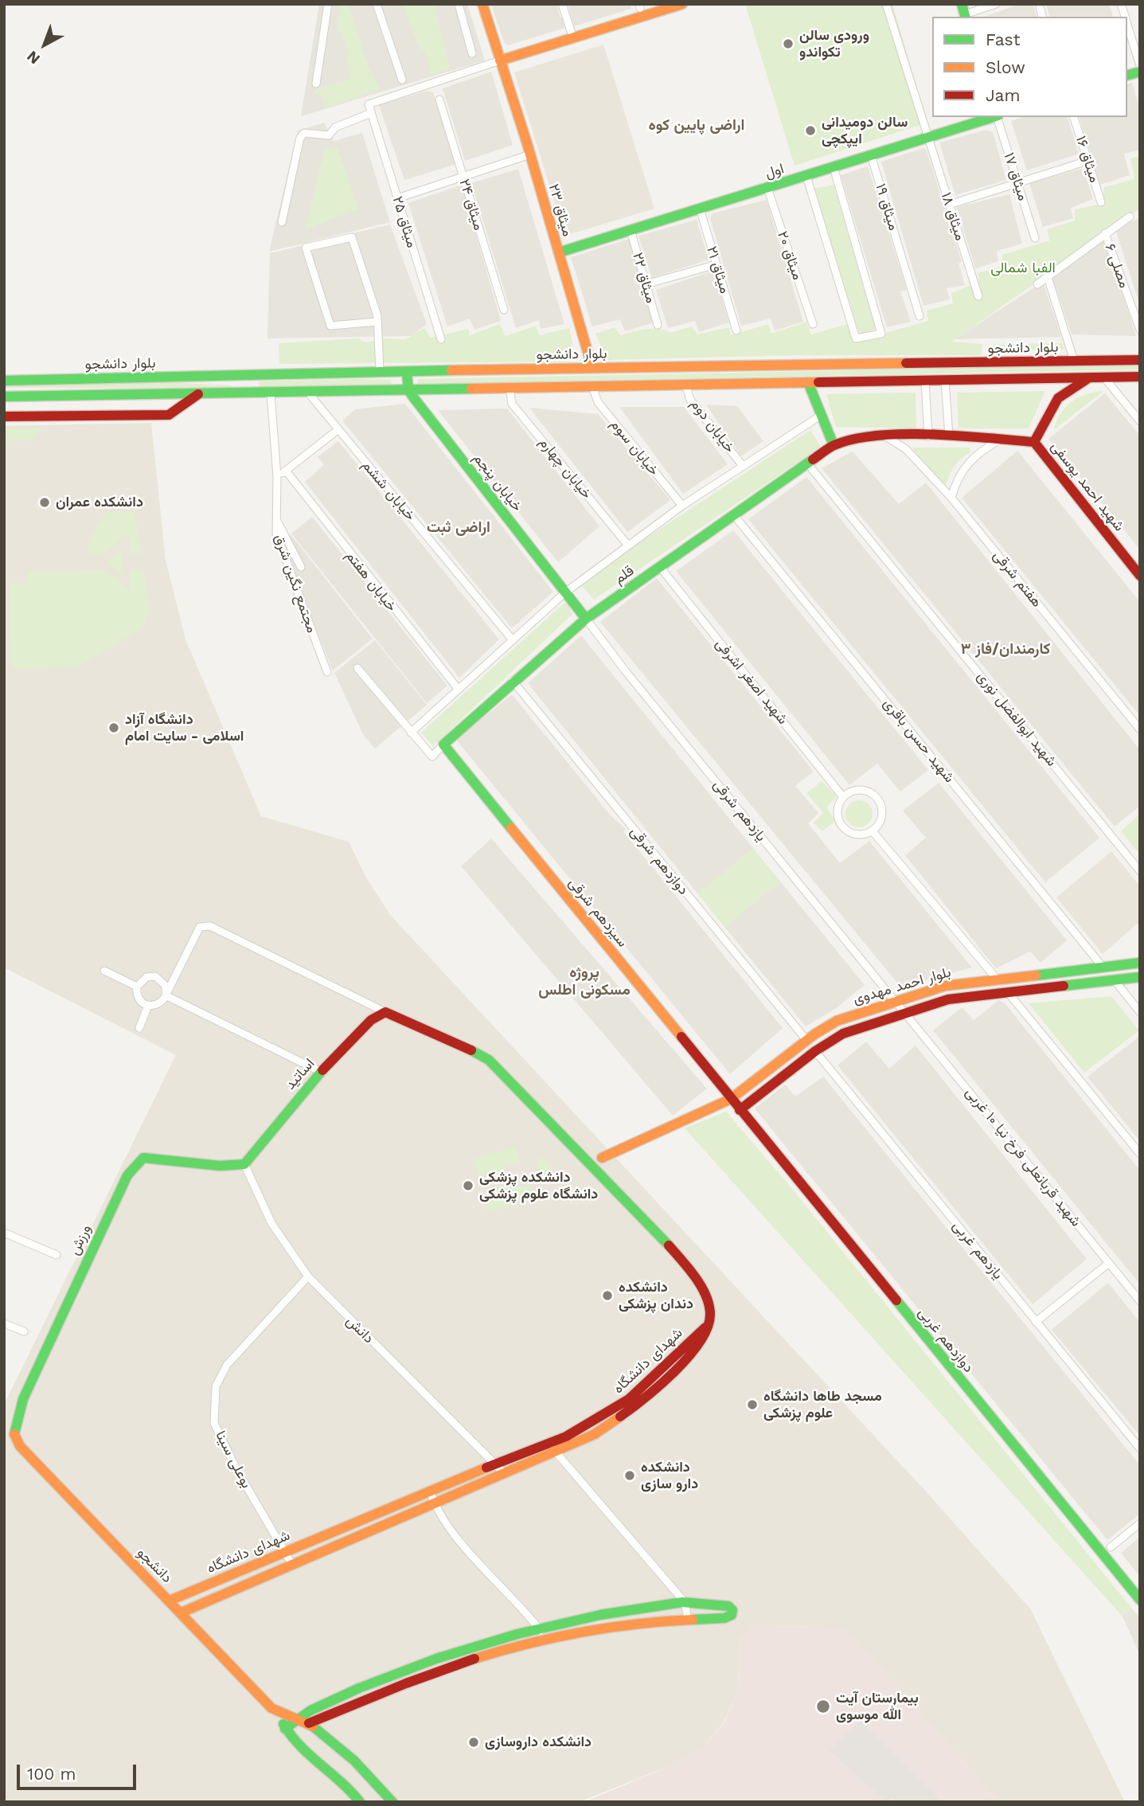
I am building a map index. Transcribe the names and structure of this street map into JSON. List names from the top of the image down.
{
  "streets": {
    "street": [
      "میثاق ۱۶",
      "اول",
      "میثاق ۱۷",
      "میثاق ۲۴",
      "میثاق ۱۹",
      "میثاق ۲۳",
      "میثاق ۱۸",
      "میثاق ۲۵",
      "میثاق ۲۰",
      "مصلی ۶",
      "میثاق ۲۱",
      "میثاق ۲۲",
      "بلوار دانشجو",
      "خیابان دوم",
      "خیابان سوم",
      "خیابان چهارم",
      "خیابان پنجم",
      "شهید احمد یوسفی",
      "خیابان ششم",
      "قلم",
      "هفتم شرقی",
      "خیابان هفتم",
      "مجتمع نگین شرق",
      "شهید اصغر اشرفی",
      "شهید ابوالفضل نوری",
      "شهید حسن باقری",
      "یازدهم شرقی",
      "دوازدهم شرقی",
      "سیزدهم شرقی",
      "بلوار احمد مهدوی",
      "اساتید",
      "شهید قربانعلی فرخ نیا ۱۰ غربی",
      "ورزش",
      "یازدهم غربی",
      "دانش",
      "دوازدهم غربی",
      "شهدای دانشگاه",
      "بوعلی سینا",
      "دانشجو"
    ]
  },
  "crossings": [
    ["اول", "میثاق ۱۹"],
    ["اول", "میثاق ۲۳"],
    ["اول", "میثاق ۱۸"],
    ["اول", "میثاق ۲۰"],
    ["اول", "میثاق ۲۱"],
    ["اول", "میثاق ۲۲"],
    ["میثاق ۲۳", "میثاق ۲۵"],
    ["میثاق ۲۳", "بلوار دانشجو"],
    ["خیابان پنجم", "قلم"],
    ["خیابان پنجم", "یازدهم شرقی"],
    ["قلم", "شهید اصغر اشرفی"],
    ["قلم", "شهید ابوالفضل نوری"],
    ["قلم", "شهید حسن باقری"],
    ["قلم", "یازدهم شرقی"],
    ["قلم", "دوازدهم شرقی"],
    ["قلم", "سیزدهم شرقی"],
    ["شهید حسن باقری", "بلوار احمد مهدوی"],
    ["یازدهم شرقی", "بلوار احمد مهدوی"],
    ["یازدهم شرقی", "شهید قربانعلی فرخ نیا ۱۰ غربی"],
    ["دوازدهم شرقی", "بلوار احمد مهدوی"],
    ["سیزدهم شرقی", "بلوار احمد مهدوی"],
    ["سیزدهم شرقی", "دوازدهم غربی"],
    ["بلوار احمد مهدوی", "شهید قربانعلی فرخ نیا ۱۰ غربی"],
    ["بلوار احمد مهدوی", "یازدهم غربی"],
    ["بلوار احمد مهدوی", "دوازدهم غربی"],
    ["اساتید", "ورزش"],
    ["اساتید", "دانش"],
    ["اساتید", "شهدای دانشگاه"],
    ["ورزش", "دانش"],
    ["ورزش", "دانشجو"],
    ["دانش", "شهدای دانشگاه"],
    ["دانش", "بوعلی سینا"],
    ["شهدای دانشگاه", "بوعلی سینا"],
    ["شهدای دانشگاه", "دانشجو"]
  ],
  "districts": [
    "اراضی پایین کوه",
    "اراضی ثبت",
    "کارمندان/فاز ۳",
    "پروژه مسکونی اطلس"
  ],
  "parks": ["الفبا شمالی"],
  "places": [
    "ورودی سالن تکواندو",
    "سالن دومیدانی ایپکچی",
    "دانشکده عمران",
    "دانشگاه آزاد اسلامی - سایت امام",
    "دانشکده پزشکی دانشگاه علوم پزشکی",
    "دانشکده دندان پزشکی",
    "مسجد طاها دانشگاه علوم پزشکی",
    "دانشکده دارو سازی",
    "بیمارستان آیت الله موسوی",
    "دانشکده داروسازی"
  ],
  "legend": ["Fast", "Slow", "Jam"],
  "scale_bar": "100 m",
  "north": "bottom left"
}
